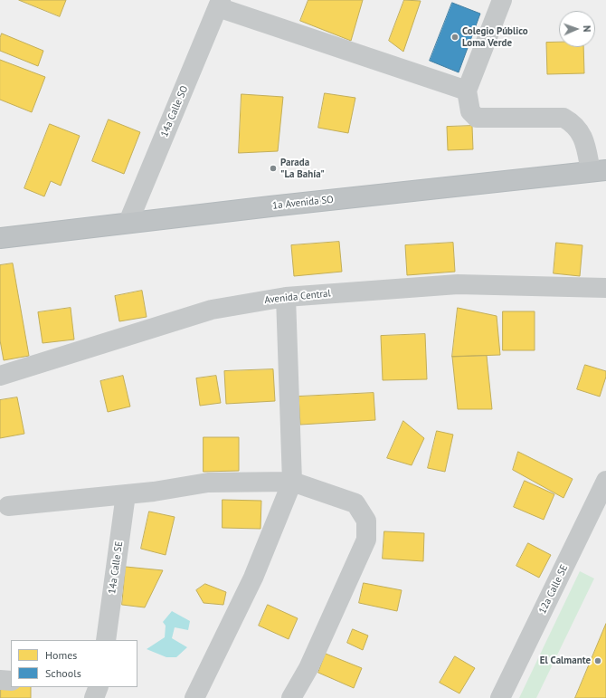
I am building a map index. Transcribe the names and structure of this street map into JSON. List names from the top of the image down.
{
  "streets": {
    "highway": ["1a Avenida SO"],
    "street": [
      "14a Calle SO",
      "Avenida Central",
      "14a Calle SE",
      "12a Calle SE"
    ]
  },
  "crossings": [
    ["14a Calle SO", "1a Avenida SO"]
  ],
  "places": ["Colegio Público Loma Verde", "Parada \"La Bahía\"", "El Calmante"],
  "legend": ["Homes", "Schools"],
  "north": "right"
}
